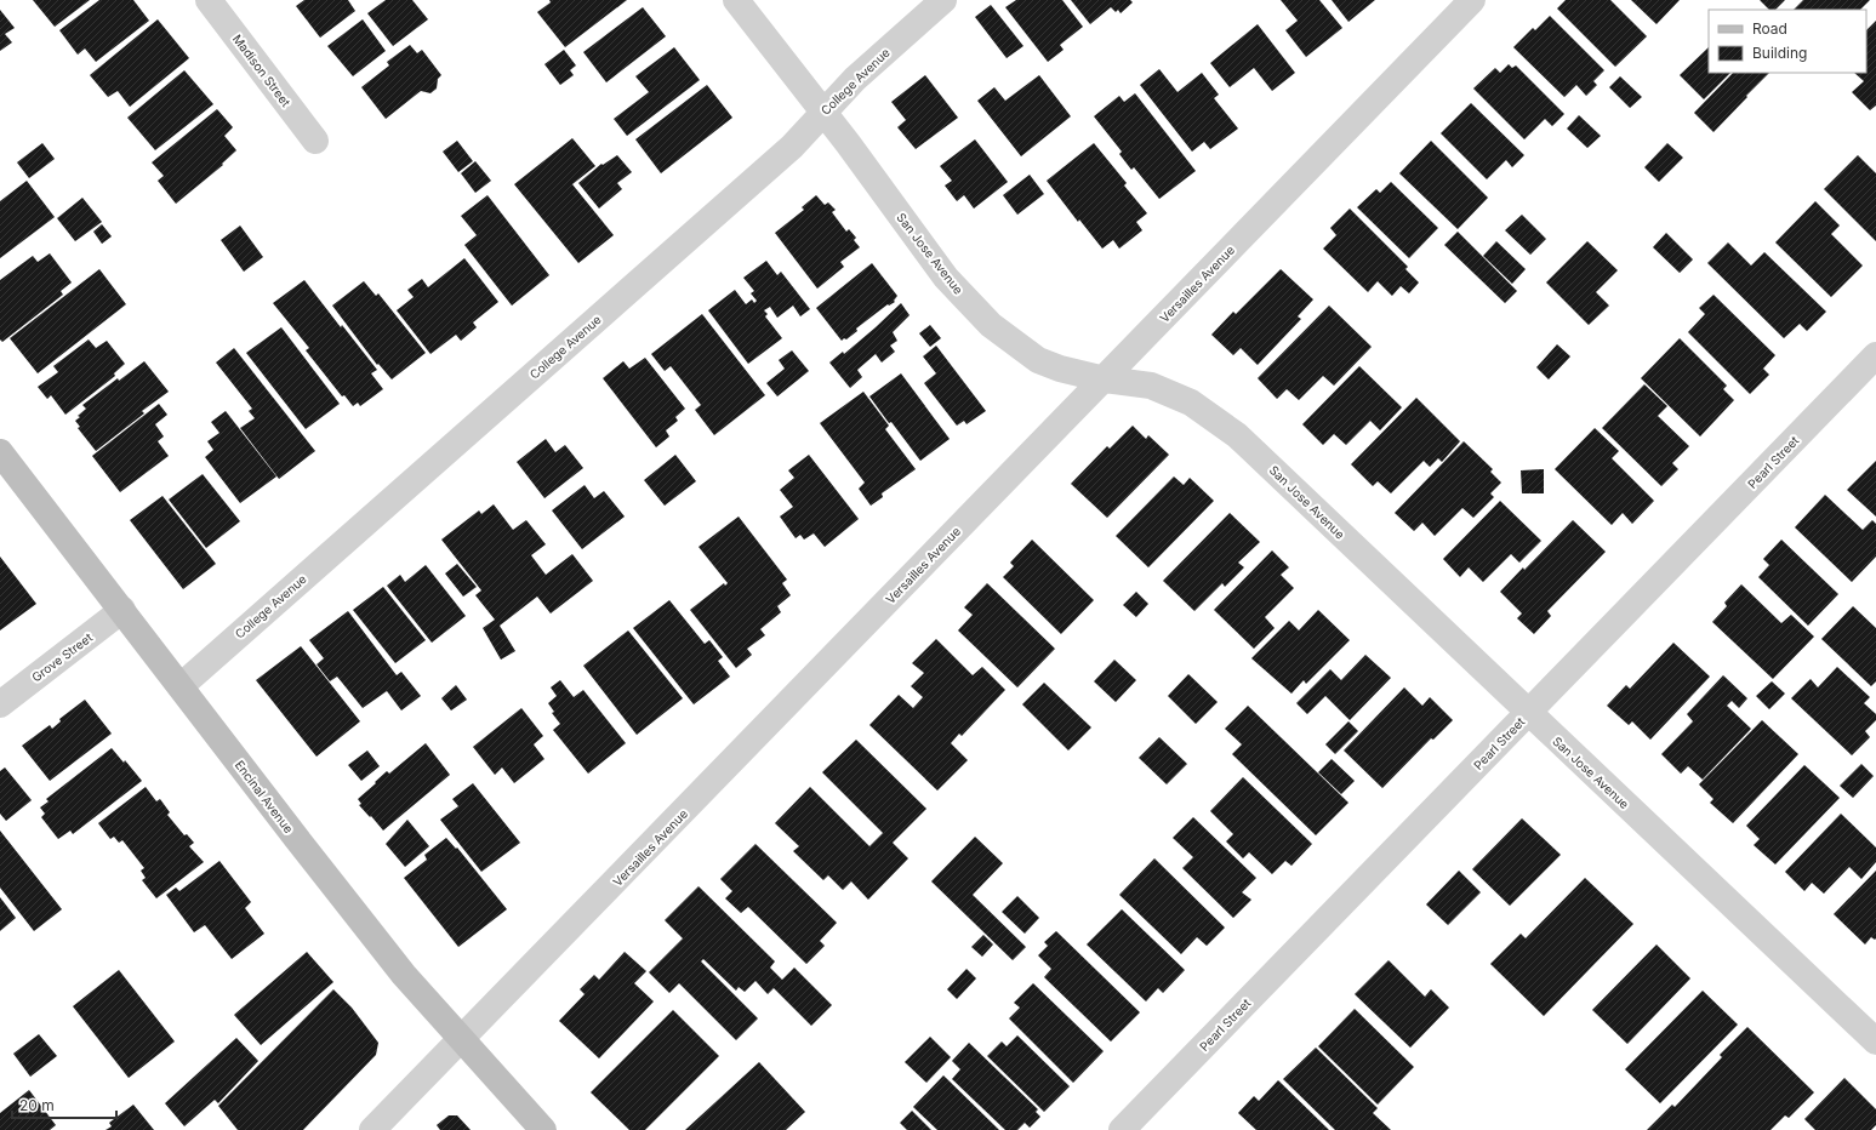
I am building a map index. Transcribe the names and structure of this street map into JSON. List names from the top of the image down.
{
  "streets": {
    "main road": ["Encinal Avenue"],
    "street": [
      "Madison Street",
      "College Avenue",
      "San Jose Avenue",
      "Versailles Avenue",
      "Pearl Street",
      "Grove Street"
    ]
  },
  "crossings": [
    ["College Avenue", "San Jose Avenue"],
    ["College Avenue", "Encinal Avenue"],
    ["San Jose Avenue", "Versailles Avenue"],
    ["San Jose Avenue", "Pearl Street"],
    ["Versailles Avenue", "Encinal Avenue"],
    ["Grove Street", "Encinal Avenue"]
  ],
  "legend": ["Road", "Building"],
  "scale_bar": "20 m"
}
